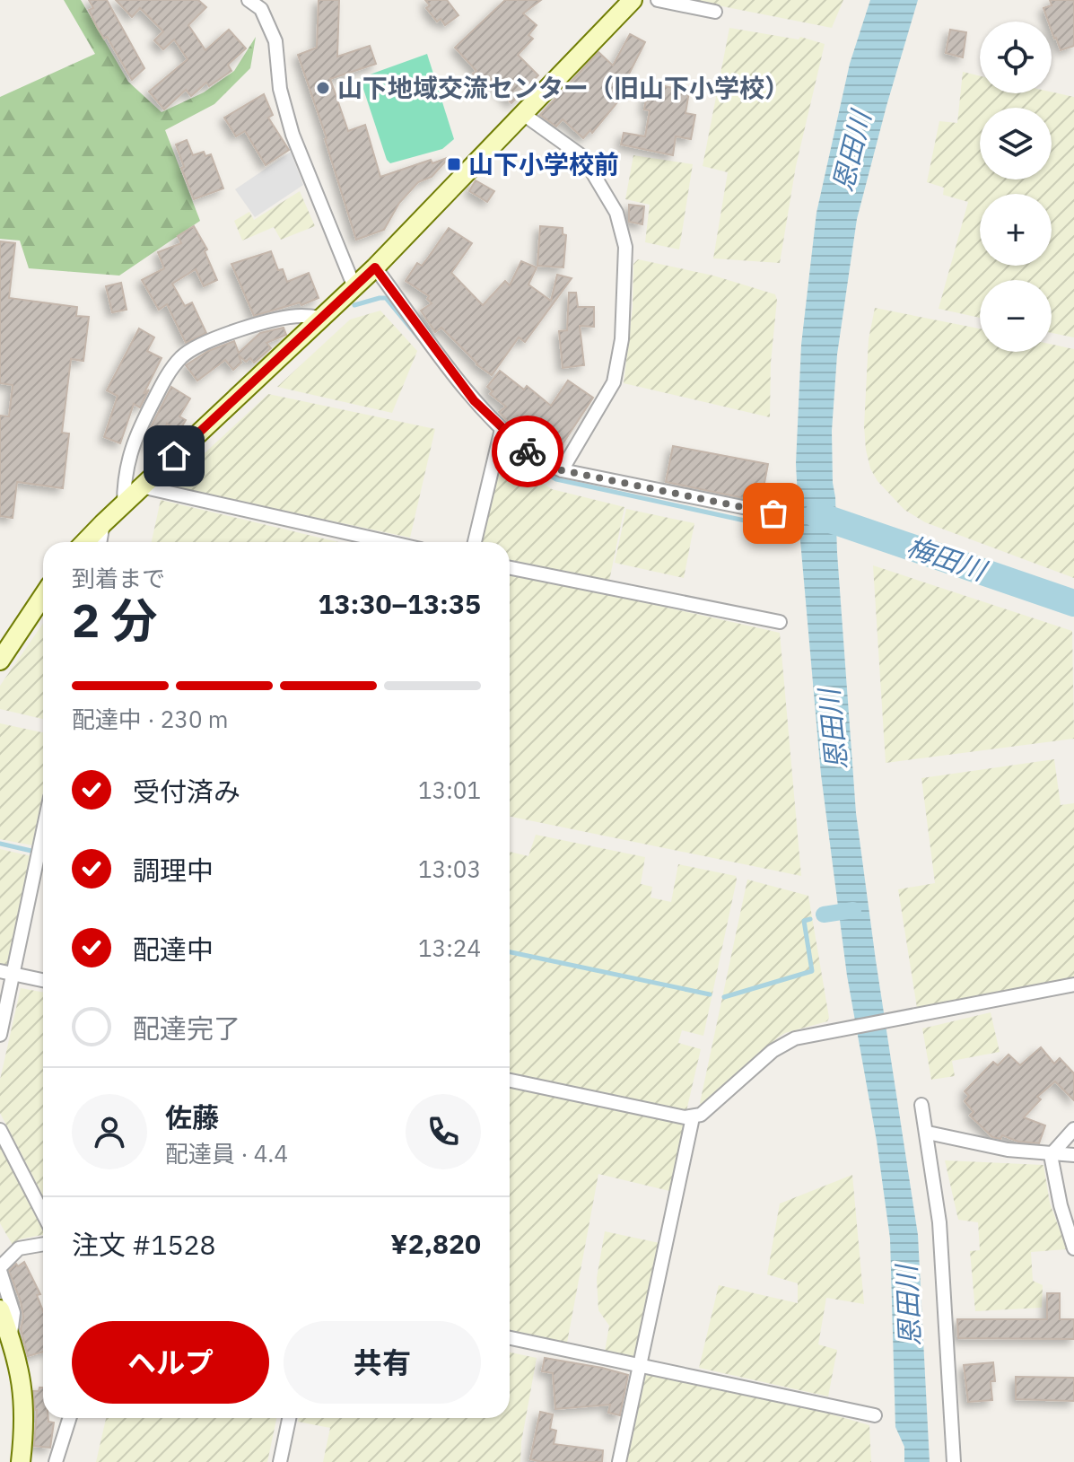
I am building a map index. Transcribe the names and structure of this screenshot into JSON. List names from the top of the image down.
{
  "water": ["恩田川", "梅田川"],
  "places": {
    "other": ["山下地域交流センター（旧山下小学校）"],
    "transit": ["山下小学校前"]
  },
  "page": {
    "map_buttons": ["+", "−"],
    "heading": ["2 分", "到着まで", "13:30–13:35"],
    "panel": [
      "佐藤",
      "配達員 · 4.4",
      "注文 #1528",
      "¥2,820"
    ],
    "bar": "配達中 · 230 m",
    "list": [
      ["受付済み", "13:01"],
      ["調理中", "13:03"],
      ["配達中", "13:24"],
      "配達完了"
    ],
    "buttons": ["ヘルプ", "共有"]
  }
}
